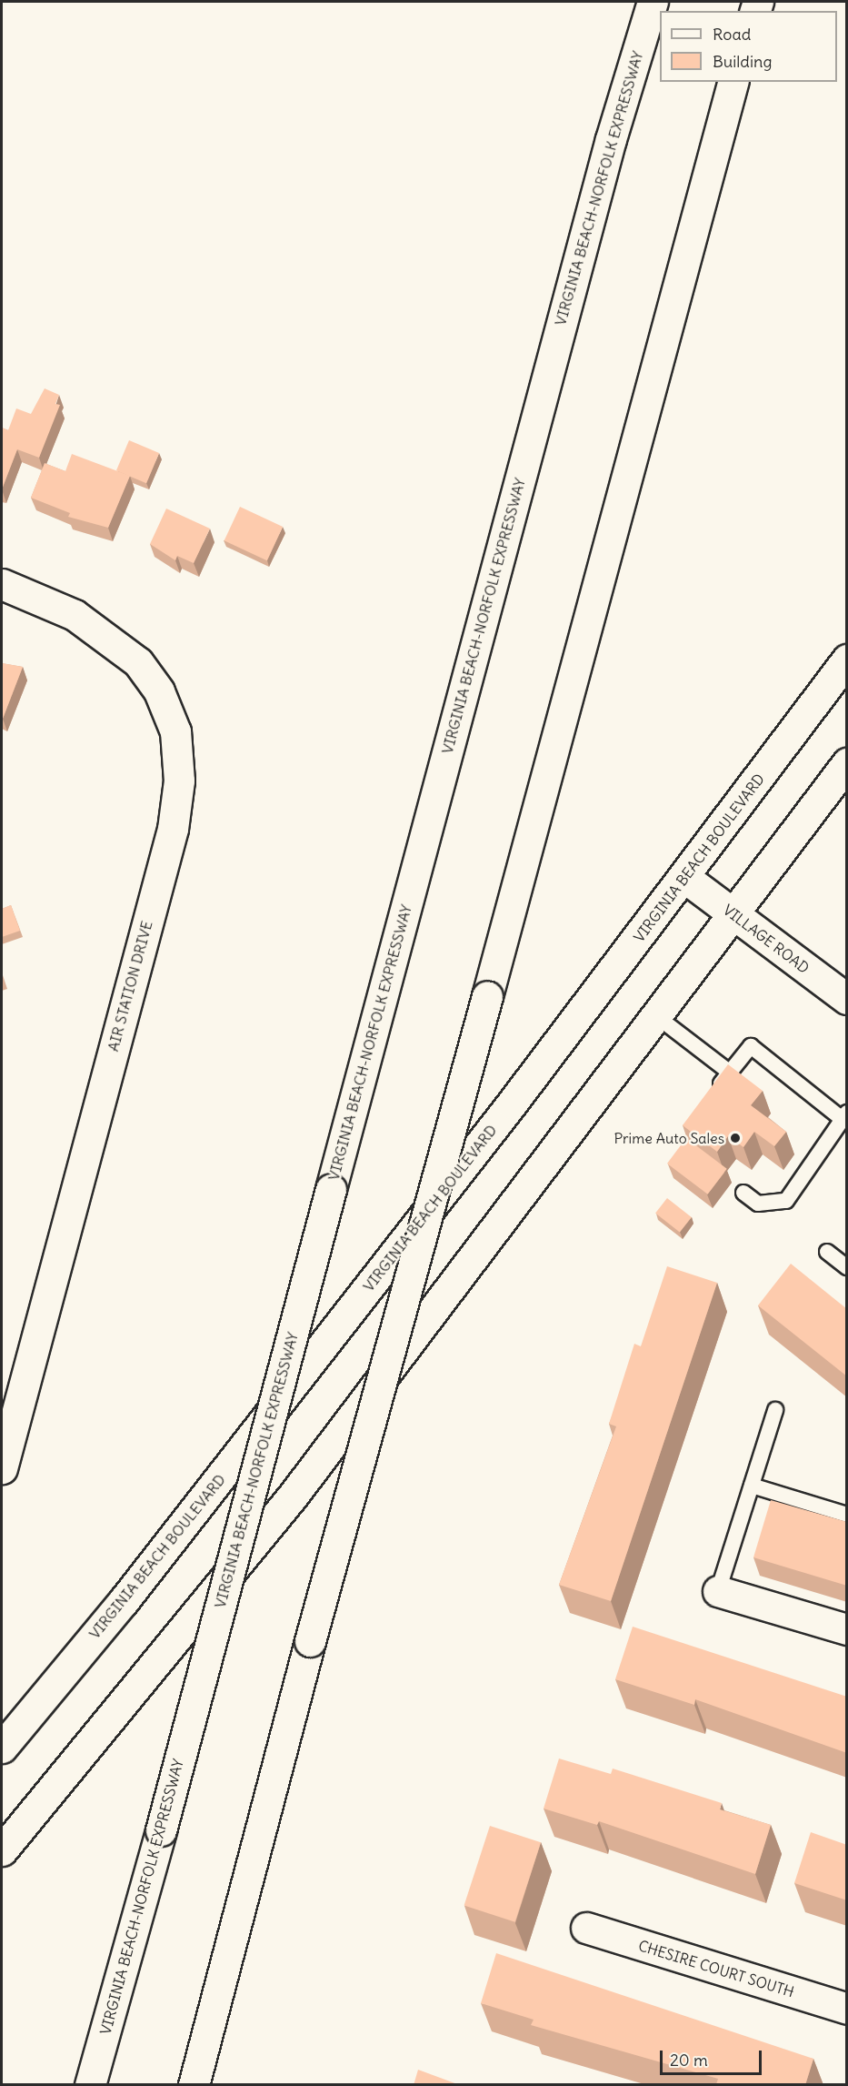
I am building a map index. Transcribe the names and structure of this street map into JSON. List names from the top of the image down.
{
  "streets": {
    "main road": [
      "VIRGINIA BEACH-NORFOLK EXPRESSWAY",
      "VIRGINIA BEACH BOULEVARD",
      "VILLAGE ROAD",
      "AIR STATION DRIVE",
      "CHESIRE COURT SOUTH"
    ]
  },
  "crossings": [
    ["VIRGINIA BEACH BOULEVARD", "VILLAGE ROAD"]
  ],
  "places": ["Prime Auto Sales"],
  "legend": ["Road", "Building"],
  "scale_bar": "20 m"
}
